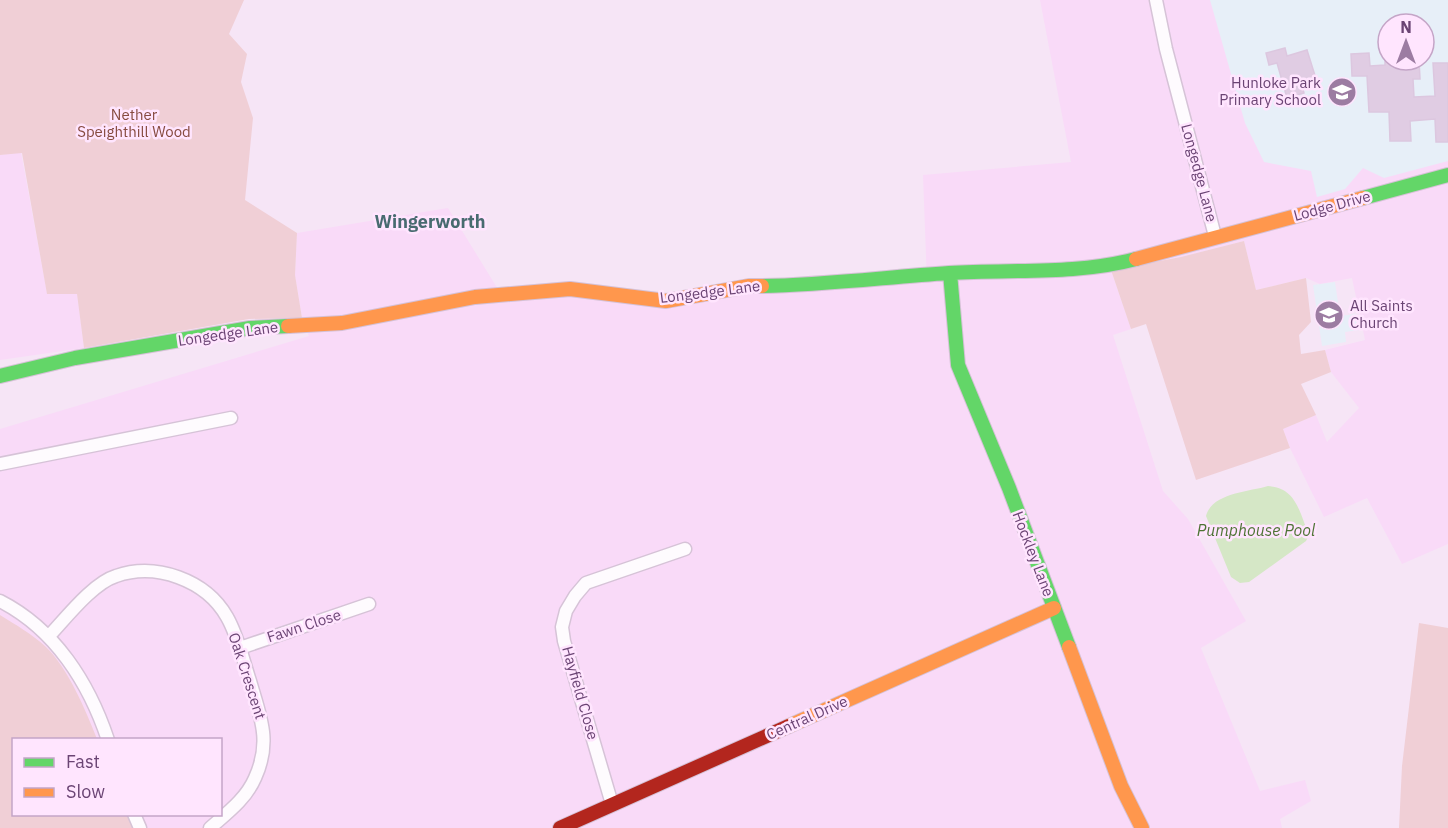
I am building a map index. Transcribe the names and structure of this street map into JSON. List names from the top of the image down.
{
  "streets": {
    "street": [
      "Longedge Lane",
      "Lodge Drive",
      "Hockley Lane",
      "Fawn Close",
      "Oak Crescent",
      "Hayfield Close",
      "Central Drive"
    ]
  },
  "crossings": [
    ["Longedge Lane", "Lodge Drive"],
    ["Longedge Lane", "Hockley Lane"],
    ["Hockley Lane", "Central Drive"],
    ["Fawn Close", "Oak Crescent"],
    ["Hayfield Close", "Central Drive"]
  ],
  "districts": ["Wingerworth"],
  "water": ["Pumphouse Pool"],
  "parks": ["Nether Speighthill Wood"],
  "places": {
    "school or university": ["Hunloke Park Primary School", "All Saints Church"]
  },
  "legend": ["Fast", "Slow"],
  "north": "top"
}
